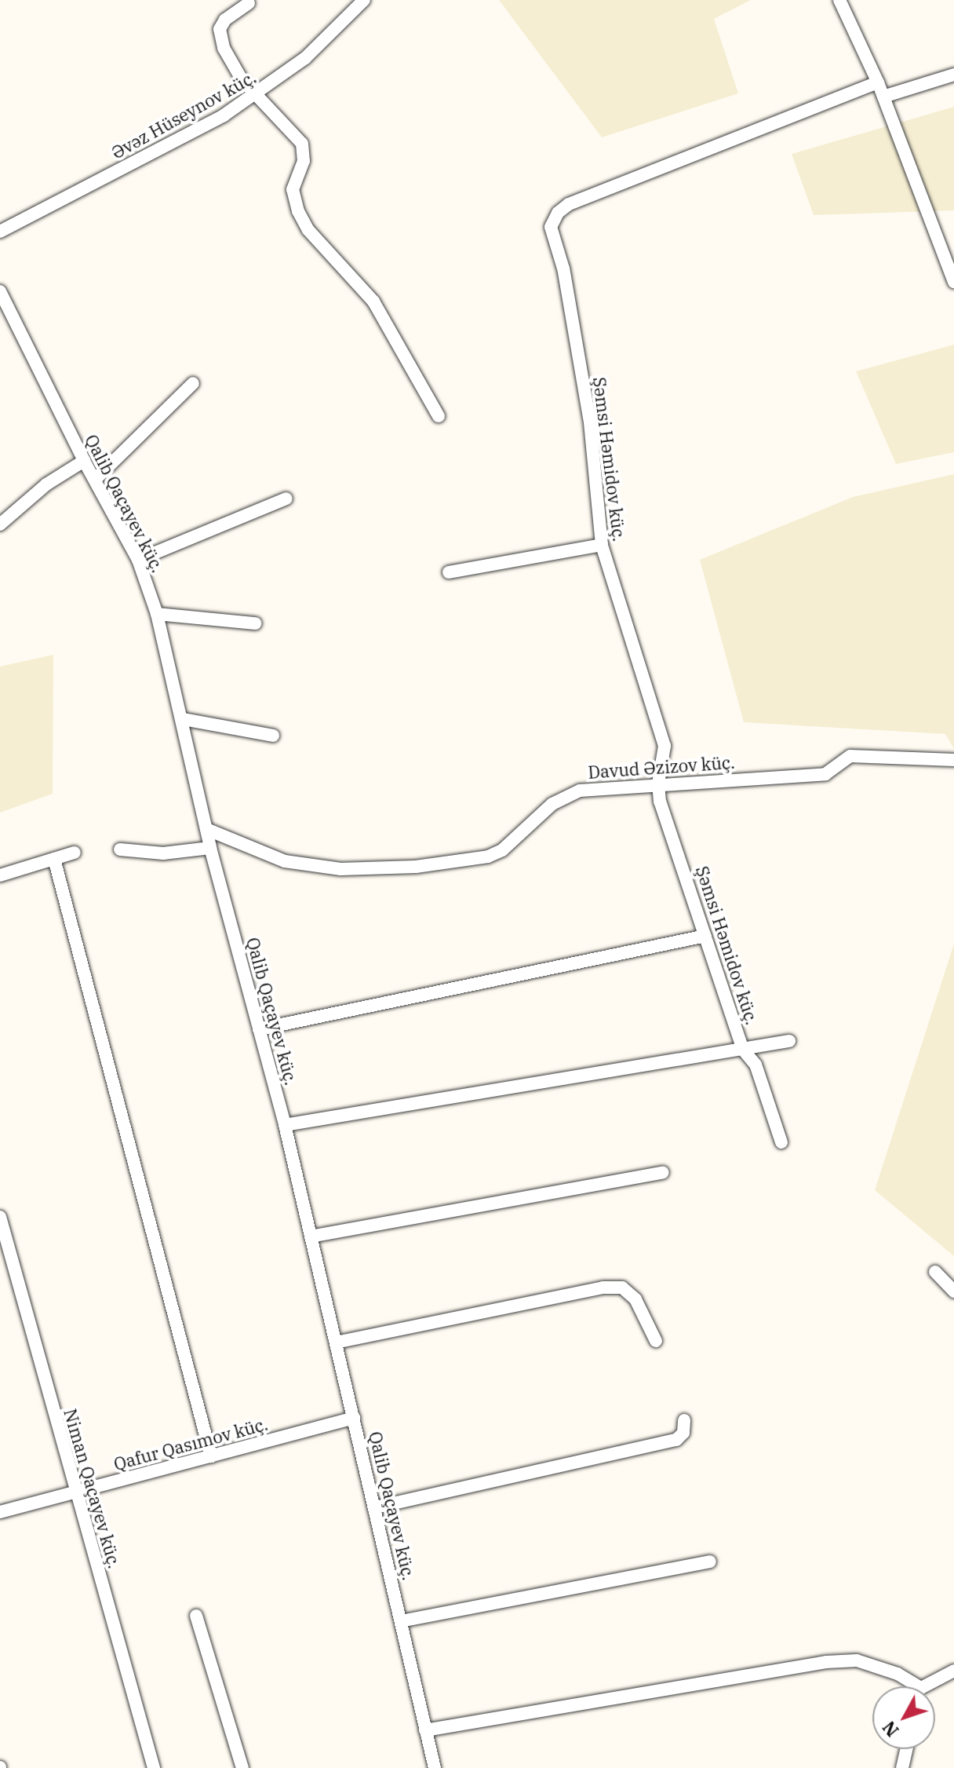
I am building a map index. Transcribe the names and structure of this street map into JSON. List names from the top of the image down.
{
  "streets": {
    "street": [
      "Əvəz Hüseynov küç.",
      "Şəmsi Həmidov küç.",
      "Qalib Qaçayev küç.",
      "Davud Əzizov küç.",
      "Qafur Qasımov küç.",
      "Niman Qaçayev küç."
    ]
  },
  "crossings": [
    ["Şəmsi Həmidov küç.", "Davud Əzizov küç."],
    ["Qalib Qaçayev küç.", "Davud Əzizov küç."],
    ["Qalib Qaçayev küç.", "Qafur Qasımov küç."],
    ["Qafur Qasımov küç.", "Niman Qaçayev küç."]
  ],
  "north": "bottom left"
}
